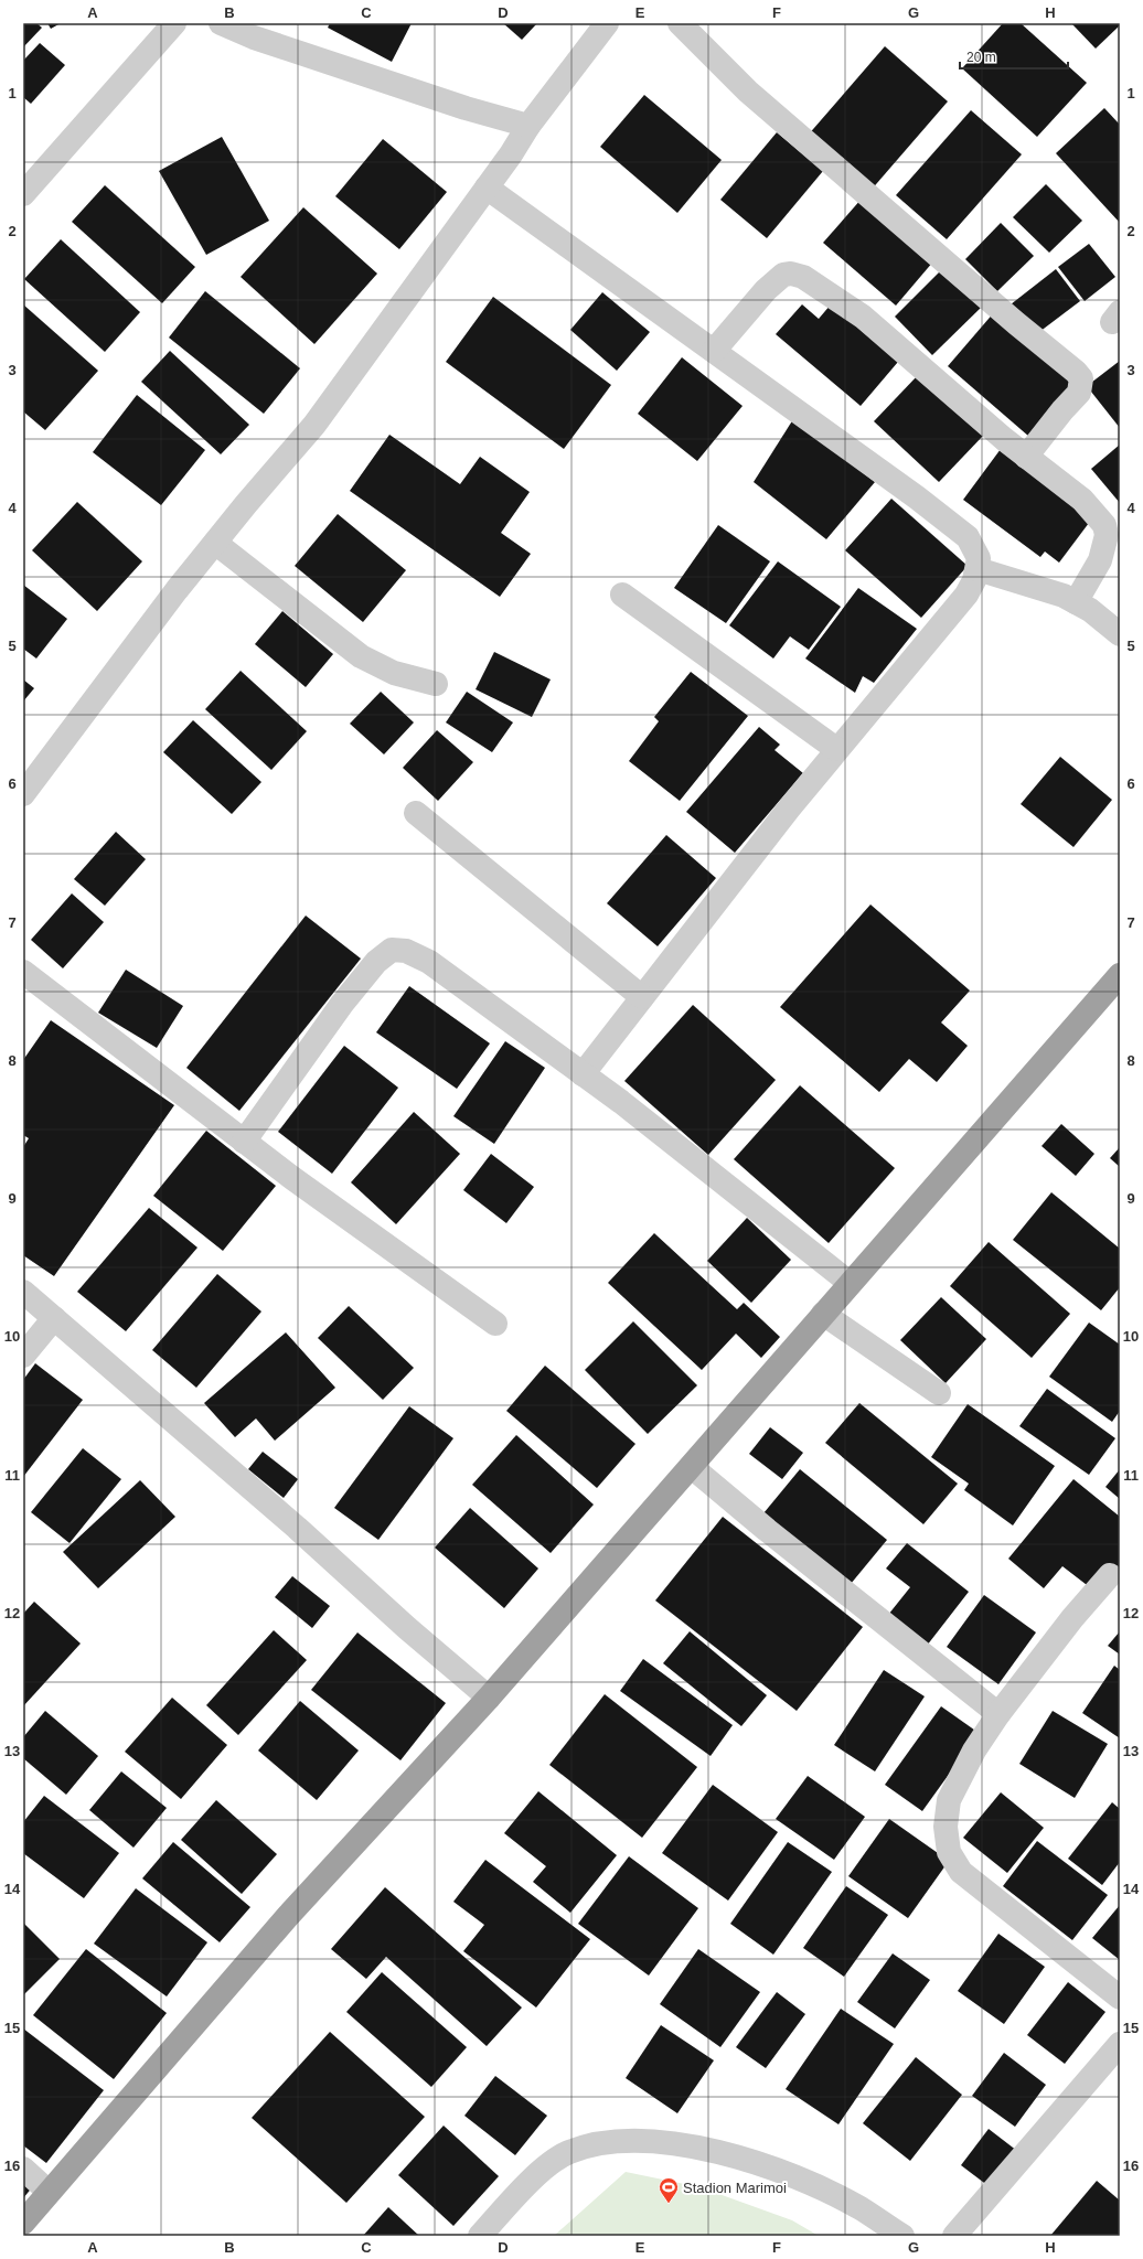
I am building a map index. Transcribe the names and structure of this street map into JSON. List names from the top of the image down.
{
  "places": {
    "sports": ["Stadion Marimoi"]
  },
  "scale_bar": "20 m",
  "grid": {
    "columns": [
      "A",
      "B",
      "C",
      "D",
      "E",
      "F",
      "G",
      "H"
    ],
    "rows": [
      "1",
      "2",
      "3",
      "4",
      "5",
      "6",
      "7",
      "8",
      "9",
      "10",
      "11",
      "12",
      "13",
      "14",
      "15",
      "16"
    ]
  }
}
